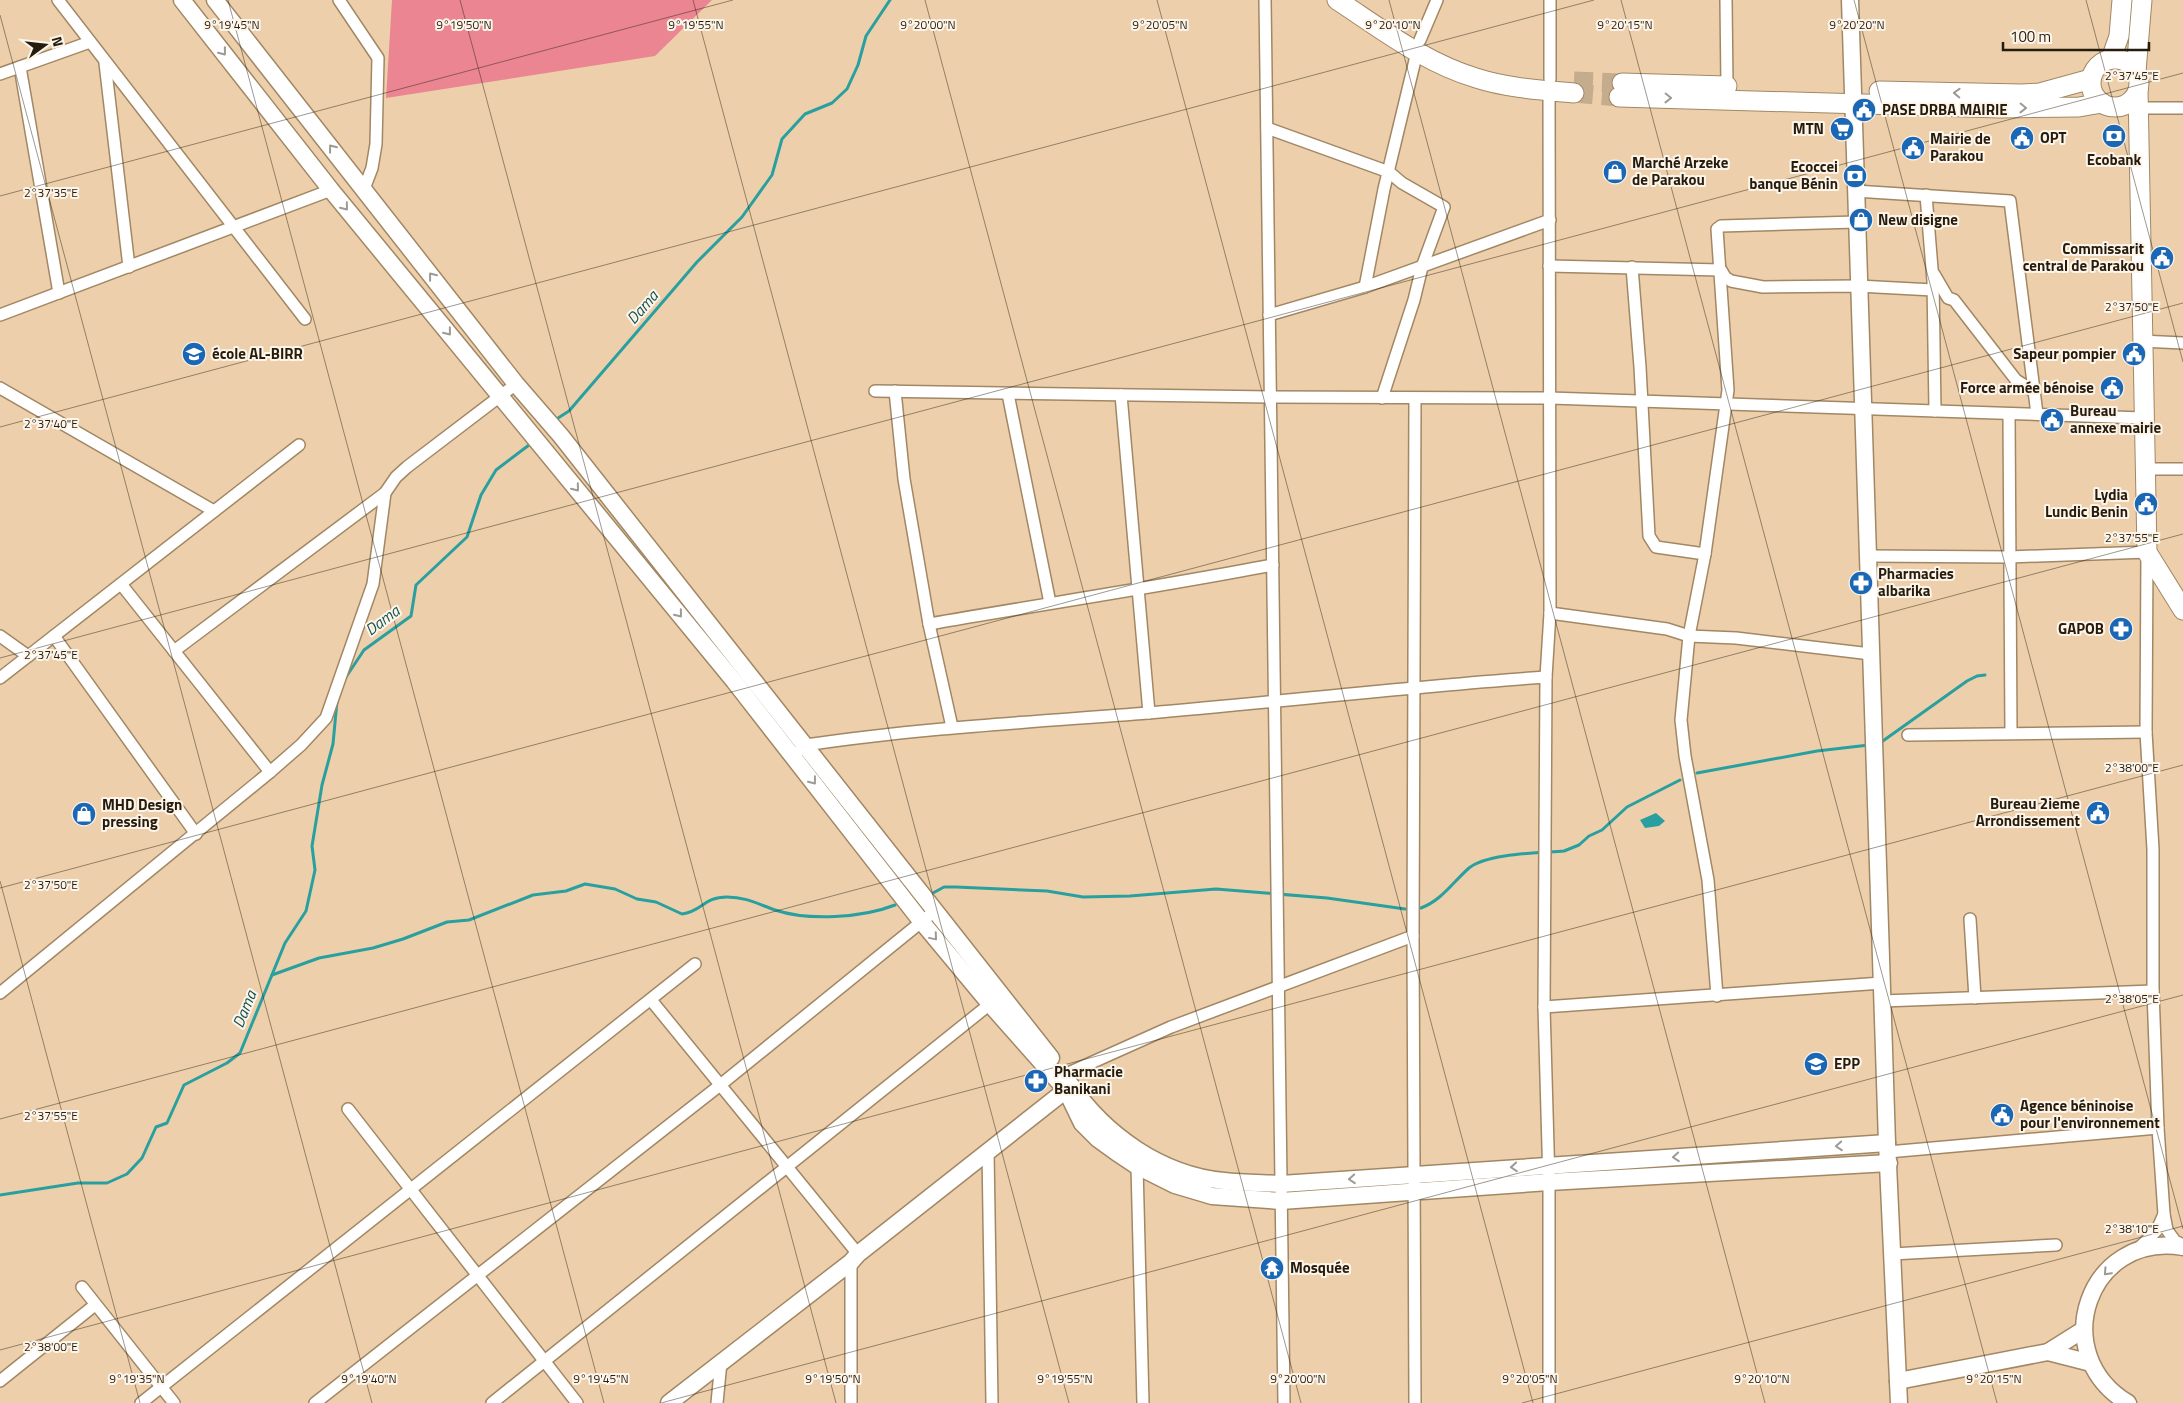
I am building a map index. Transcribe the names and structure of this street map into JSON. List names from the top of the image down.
{
  "water": ["Dama"],
  "places": {
    "public building": [
      "PASE DRBA MAIRIE",
      "OPT",
      "Mairie de Parakou",
      "Commissarit central de Parakou",
      "Sapeur pompier",
      "Force armée bénoise",
      "Bureau annexe mairie",
      "Lydia Lundic Benin",
      "Bureau 2ieme Arrondissement",
      "Agence béninoise pour l'environnement"
    ],
    "supermarket": ["MTN"],
    "bank": ["Ecobank", "Ecoccei banque Bénin"],
    "shop": ["Marché Arzeke de Parakou", "New disigne", "MHD Design pressing"],
    "school or university": ["école AL-BIRR", "EPP"],
    "pharmacy": ["Pharmacies albarika", "GAPOB", "Pharmacie Banikani"],
    "temple": ["Mosquée"]
  },
  "scale_bar": "100 m",
  "north": "right",
  "coordinates": [
    "9°19'45\"N",
    "9°19'50\"N",
    "9°19'55\"N",
    "9°20'00\"N",
    "9°20'05\"N",
    "9°20'10\"N",
    "9°20'15\"N",
    "9°20'20\"N",
    "2°37'45\"E",
    "2°37'35\"E",
    "2°37'50\"E",
    "2°37'40\"E",
    "2°37'55\"E",
    "2°38'00\"E",
    "2°38'05\"E",
    "2°38'10\"E",
    "9°19'35\"N",
    "9°19'40\"N"
  ]
}
